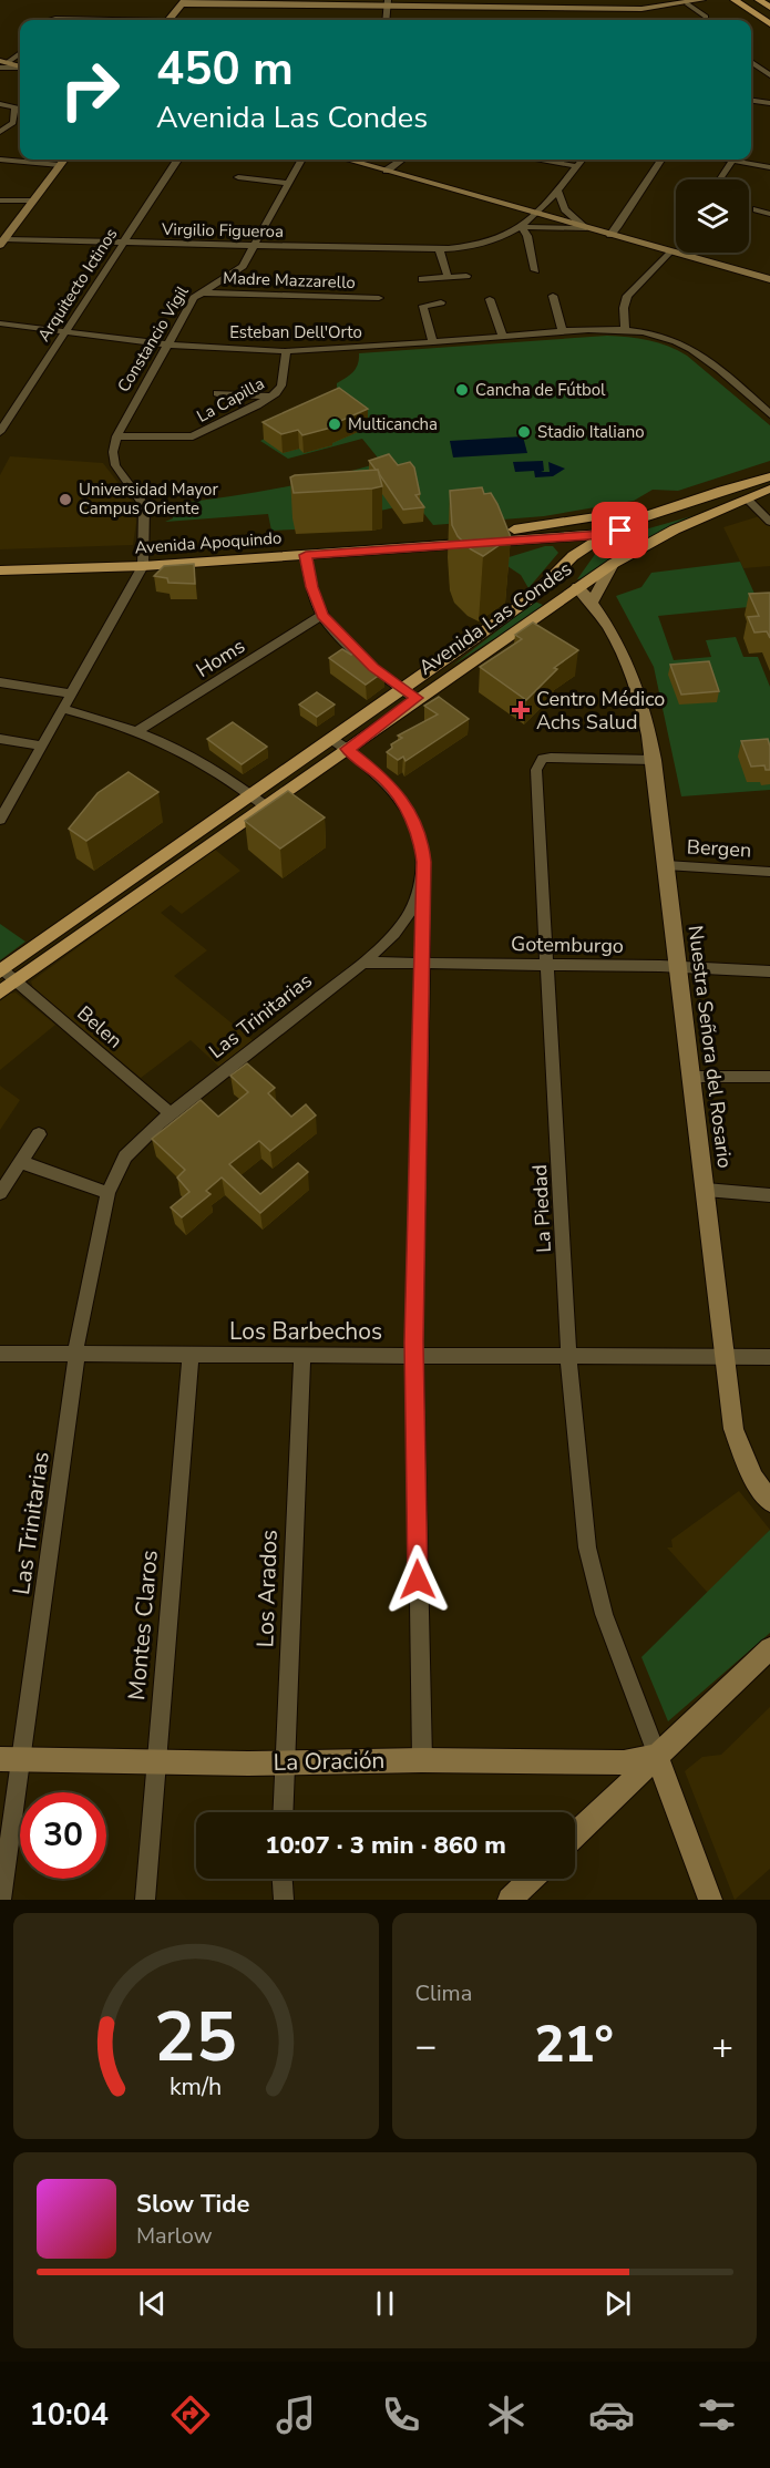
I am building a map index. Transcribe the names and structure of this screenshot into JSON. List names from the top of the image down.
{
  "streets": {
    "main road": ["Avenida Apoquindo", "Avenida Las Condes"],
    "street": [
      "Virgilio Figueroa",
      "Madre Mazzarello",
      "Arquitecto Ictinos",
      "Esteban Dell'Orto",
      "Constancio Vigil",
      "La Capilla",
      "Homs",
      "Bergen",
      "Gotemburgo",
      "Las Trinitarias",
      "Belen",
      "Nuestra Señora del Rosario",
      "La Piedad",
      "Los Barbechos",
      "Los Arados",
      "Montes Claros",
      "La Oración"
    ]
  },
  "crossings": [
    ["Virgilio Figueroa", "Arquitecto Ictinos"],
    ["Virgilio Figueroa", "Constancio Vigil"],
    ["Madre Mazzarello", "Constancio Vigil"],
    ["Arquitecto Ictinos", "Esteban Dell'Orto"],
    ["Esteban Dell'Orto", "Constancio Vigil"],
    ["Esteban Dell'Orto", "La Capilla"],
    ["Constancio Vigil", "La Capilla"],
    ["Avenida Apoquindo", "Avenida Las Condes"],
    ["Avenida Las Condes", "Belen"],
    ["Avenida Las Condes", "Nuestra Señora del Rosario"],
    ["Bergen", "Nuestra Señora del Rosario"],
    ["Gotemburgo", "Las Trinitarias"],
    ["Gotemburgo", "Nuestra Señora del Rosario"],
    ["Gotemburgo", "La Piedad"],
    ["Las Trinitarias", "Belen"],
    ["Las Trinitarias", "Los Barbechos"],
    ["Las Trinitarias", "La Oración"],
    ["Nuestra Señora del Rosario", "La Piedad"],
    ["Nuestra Señora del Rosario", "Los Barbechos"],
    ["La Piedad", "Los Barbechos"],
    ["La Piedad", "La Oración"],
    ["Los Barbechos", "Los Arados"],
    ["Los Barbechos", "Montes Claros"],
    ["Los Arados", "La Oración"],
    ["Montes Claros", "La Oración"]
  ],
  "places": {
    "other": [
      "Cancha de Fútbol",
      "Multicancha",
      "Stadio Italiano",
      "Universidad Mayor Campus Oriente"
    ],
    "health": ["Centro Médico Achs Salud"]
  },
  "page": {
    "turn": ["450 m", "Avenida Las Condes"],
    "limit": "30",
    "trip": "10:07 · 3 min · 860 m",
    "tile": "Clima",
    "heat": ["−", "21°", "+"],
    "song": ["Slow Tide", "Marlow"],
    "tabs": "10:04",
    "gauge": ["25", "km/h"]
  }
}
